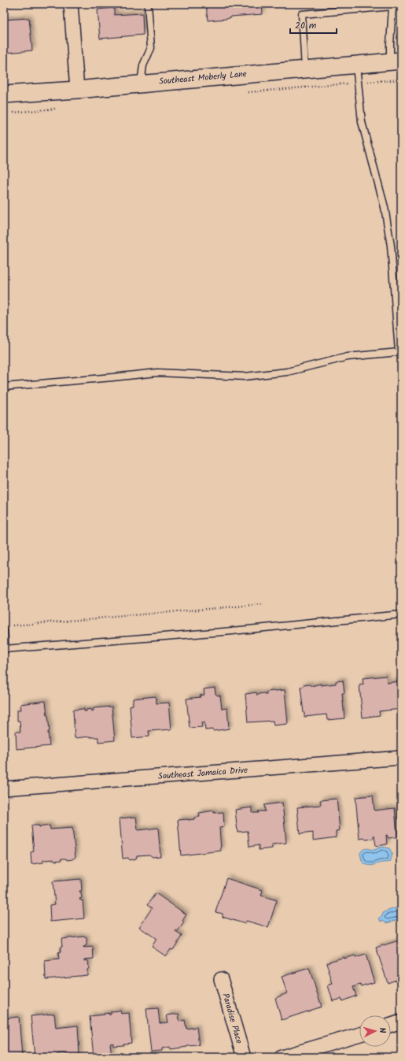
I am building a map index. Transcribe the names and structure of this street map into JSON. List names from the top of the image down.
{
  "streets": {
    "street": ["Southeast Moberly Lane", "Southeast Jamaica Drive", "Paradise Place"]
  },
  "scale_bar": "20 m",
  "north": "right"
}
